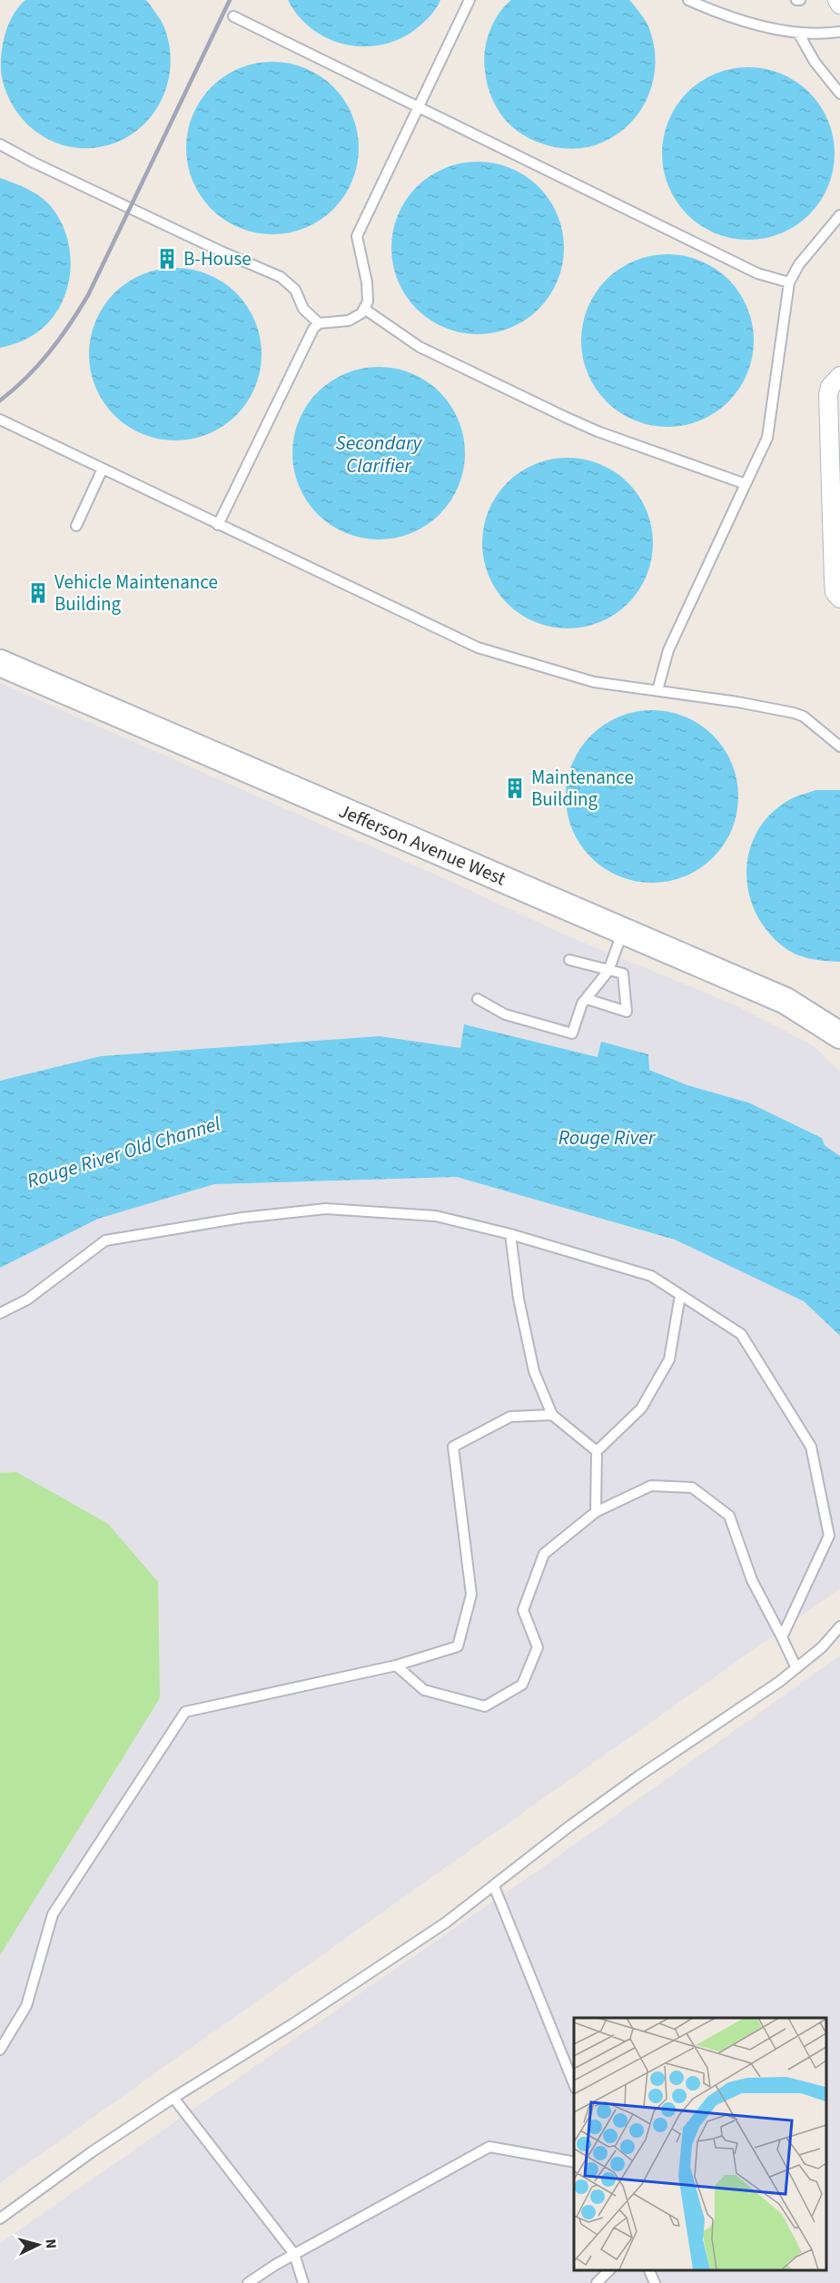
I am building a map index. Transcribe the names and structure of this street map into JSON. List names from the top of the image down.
{
  "streets": {
    "main road": ["Jefferson Avenue West"]
  },
  "water": ["Secondary Clarifier", "Rouge River", "Rouge River Old Channel"],
  "places": {
    "building": ["B-House", "Vehicle Maintenance Building", "Maintenance Building"]
  },
  "north": "right"
}
